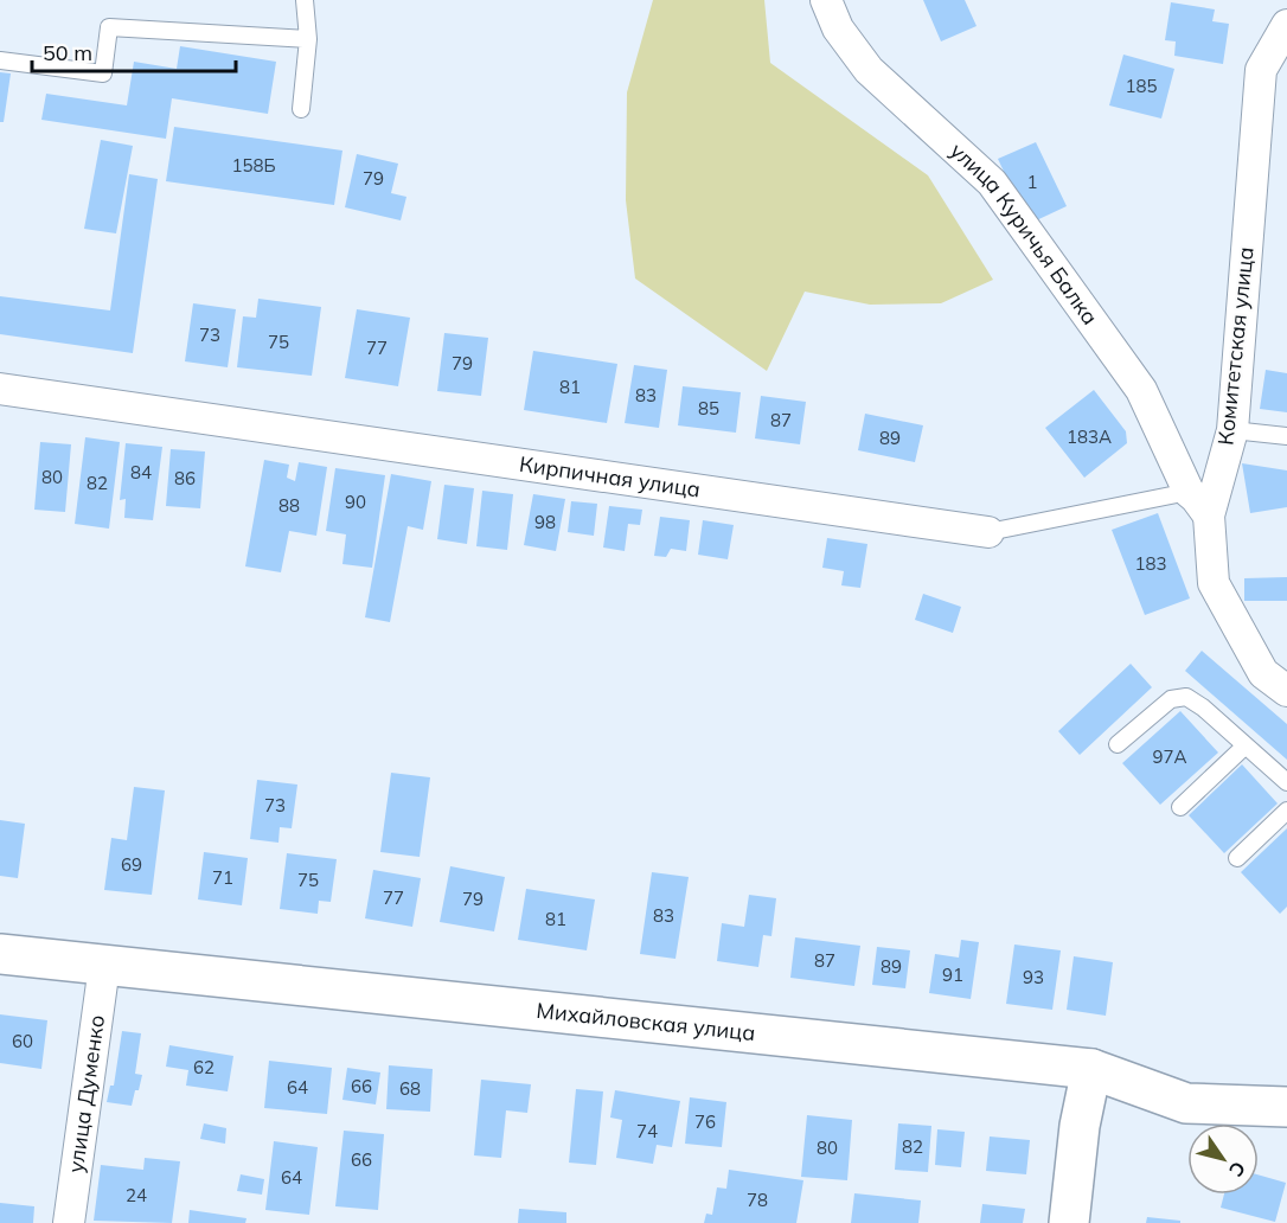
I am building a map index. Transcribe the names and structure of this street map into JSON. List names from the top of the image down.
{
  "streets": {
    "main road": ["Михайловская улица"],
    "street": [
      "улица Куричья Балка",
      "Комитетская улица",
      "Кирпичная улица",
      "улица Думенко"
    ]
  },
  "crossings": [
    ["улица Куричья Балка", "Кирпичная улица"],
    ["Михайловская улица", "улица Думенко"]
  ],
  "house_numbers": [
    "185",
    "158Б",
    "79",
    "1",
    "73",
    "75",
    "77",
    "79",
    "81",
    "83",
    "85",
    "87",
    "183А",
    "89",
    "84",
    "80",
    "86",
    "82",
    "90",
    "88",
    "98",
    "183",
    "97А",
    "73",
    "69",
    "71",
    "75",
    "77",
    "79",
    "83",
    "81",
    "87",
    "89",
    "91",
    "93",
    "60",
    "62",
    "66",
    "64",
    "68",
    "76",
    "74",
    "82",
    "80",
    "66",
    "64",
    "24",
    "78"
  ],
  "scale_bar": "50 m",
  "north": "bottom right"
}
